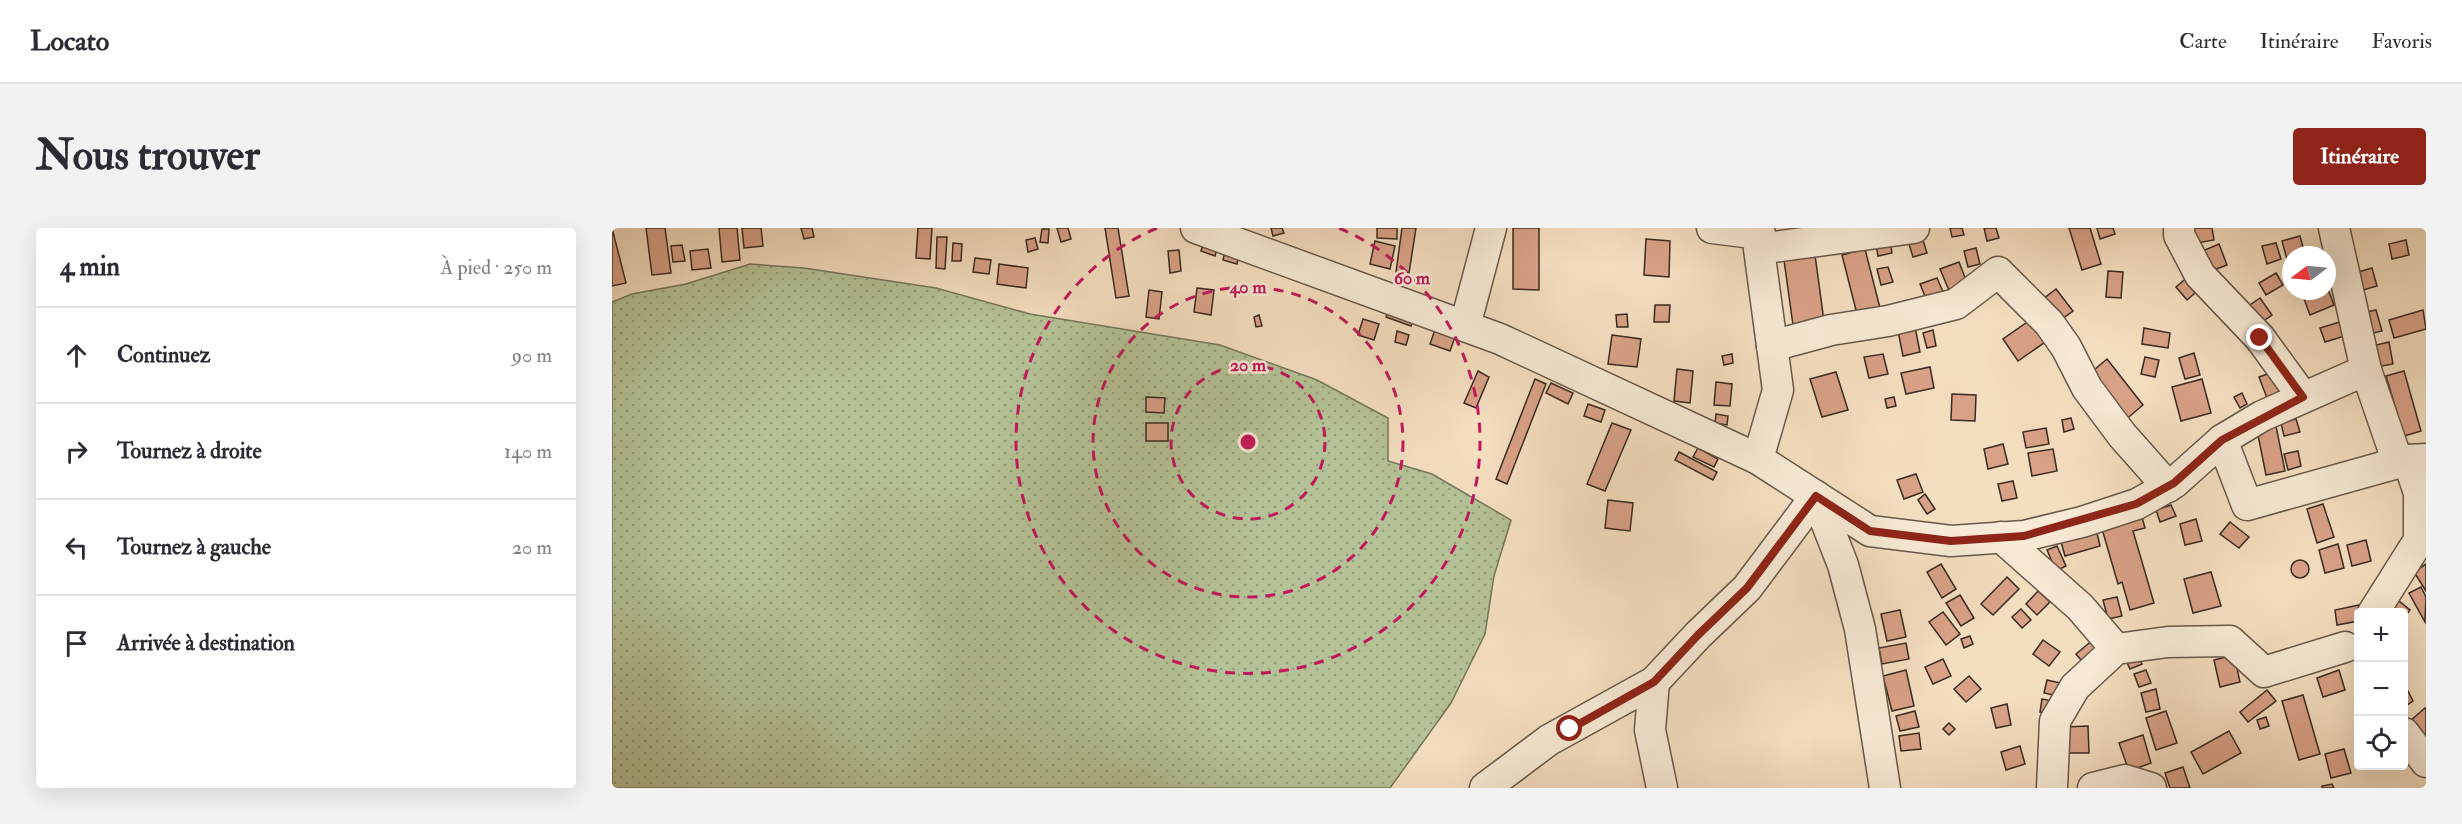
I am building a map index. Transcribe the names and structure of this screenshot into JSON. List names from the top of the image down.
{
  "north": "left",
  "page": {
    "header": "Locato",
    "nav": ["Carte", "Itinéraire", "Favoris"],
    "buttons": "Itinéraire",
    "title": "Nous trouver",
    "heading": ["4 min", "À pied · 250 m"],
    "list": [
      ["Continuez", "90 m"],
      ["Tournez à droite", "140 m"],
      ["Tournez à gauche", "20 m"],
      "Arrivée à destination"
    ],
    "map_buttons": ["+", "−"]
  },
  "rings": ["60 m", "40 m", "20 m"]
}
